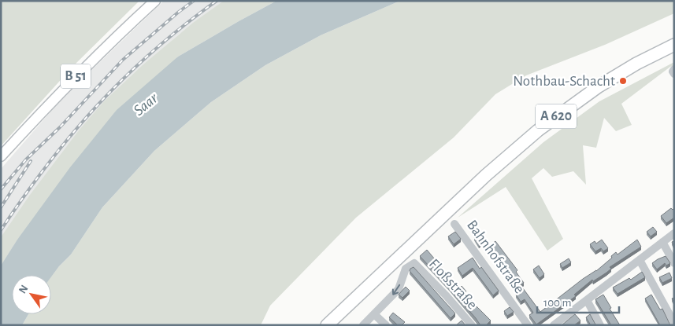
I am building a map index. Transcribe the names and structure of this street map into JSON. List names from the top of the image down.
{
  "streets": {
    "highway": ["A 620"],
    "main road": ["B 51"],
    "street": ["Bahnhofstraße", "Floßstraße"]
  },
  "water": ["Saar"],
  "places": ["Nothbau-Schacht"],
  "scale_bar": "100 m",
  "north": "top left"
}
